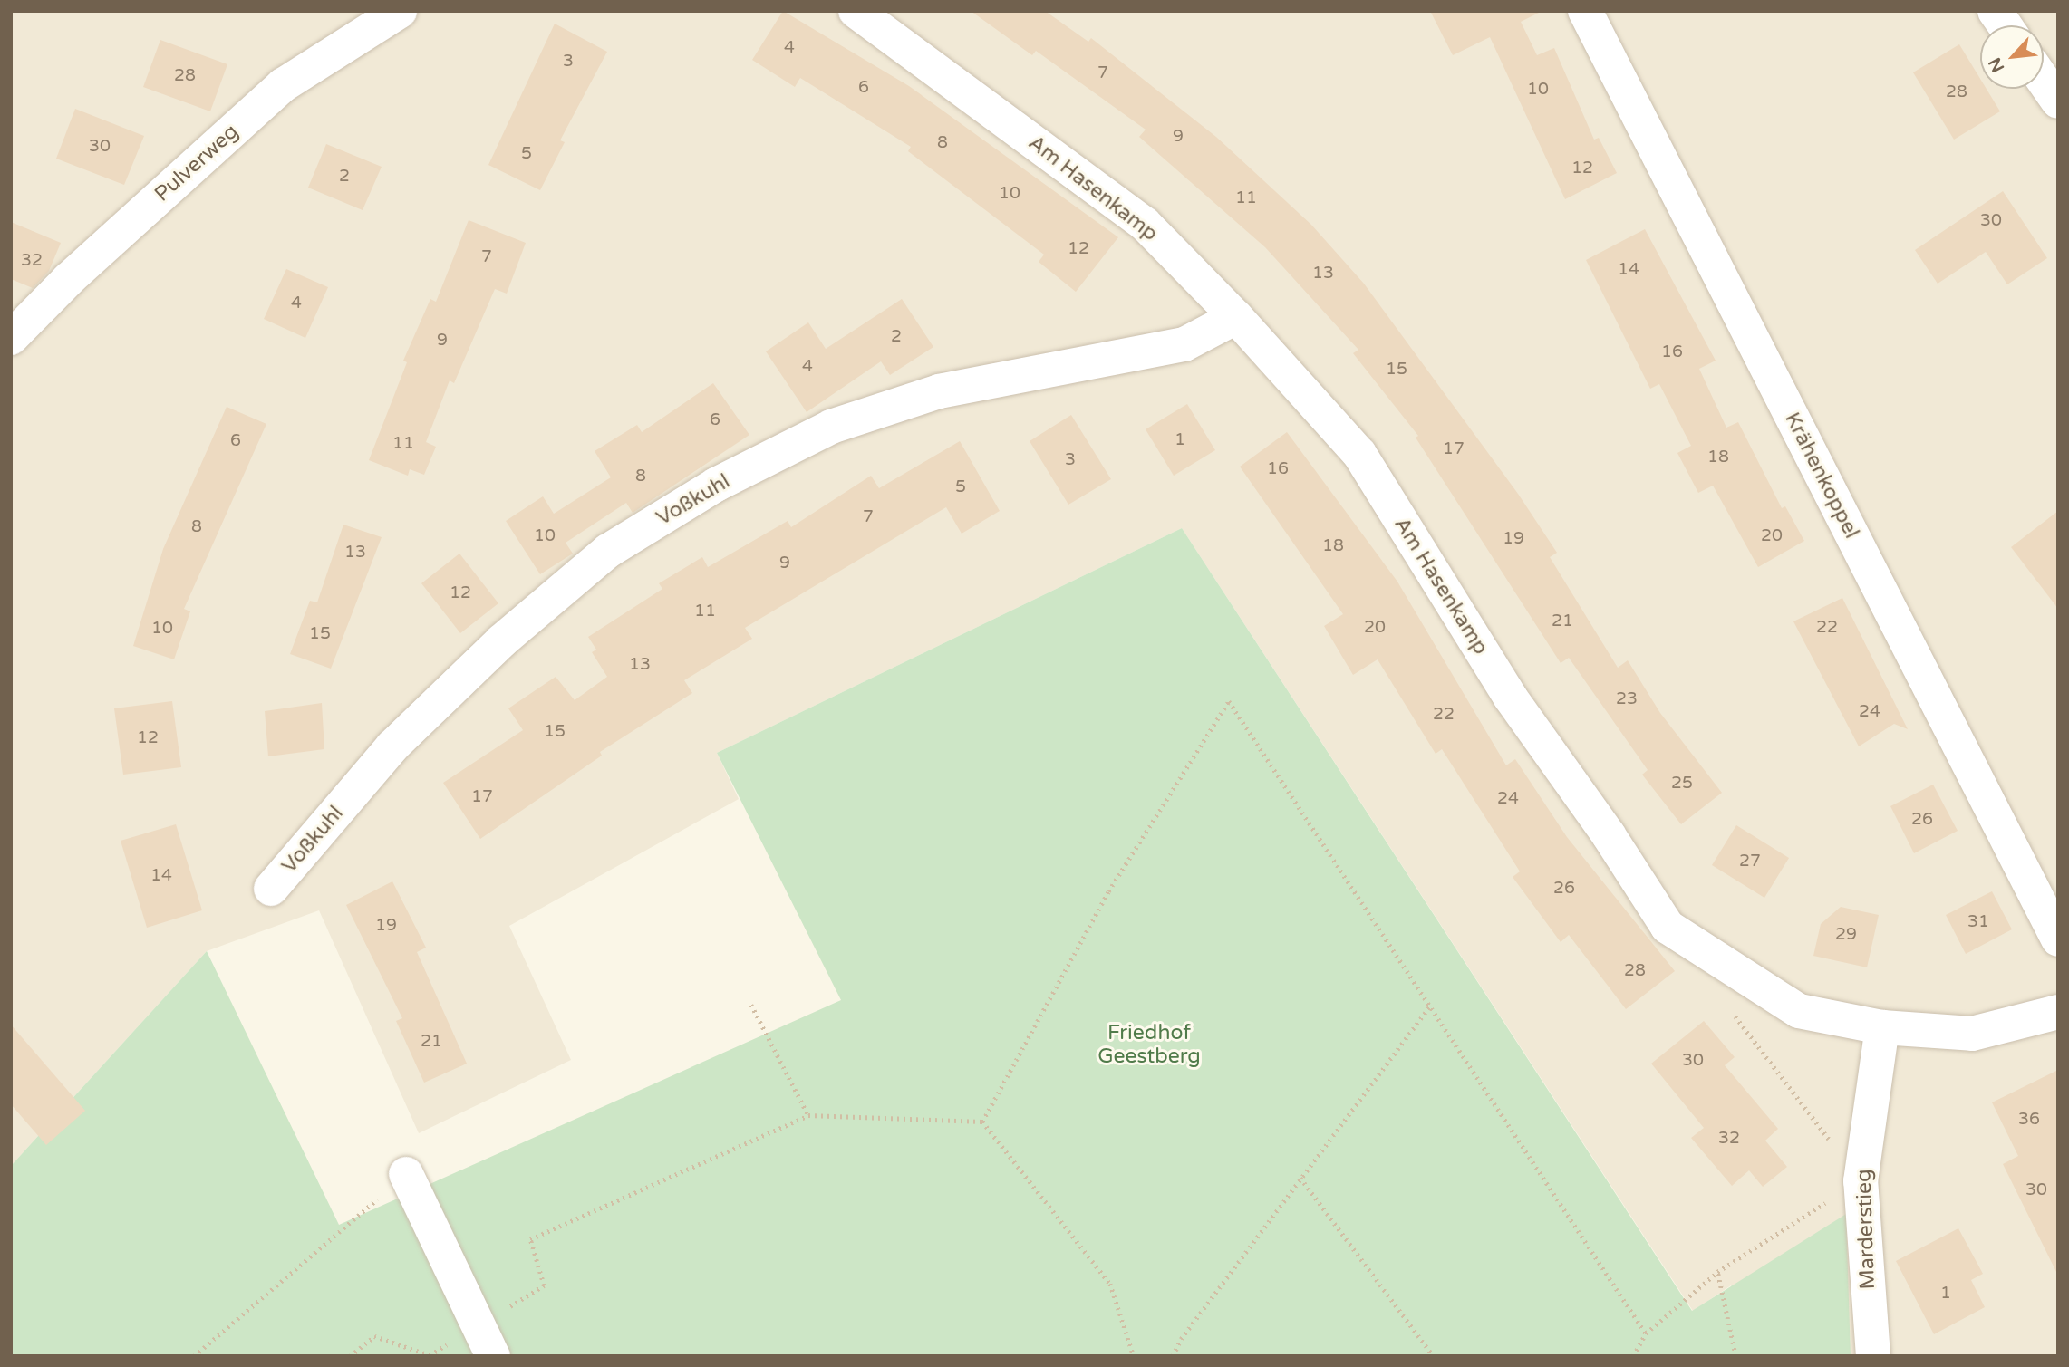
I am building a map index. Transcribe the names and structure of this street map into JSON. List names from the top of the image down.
{
  "streets": {
    "street": [
      "Pulverweg",
      "Am Hasenkamp",
      "Krähenkoppel",
      "Voßkuhl",
      "Marderstieg"
    ]
  },
  "crossings": [
    ["Am Hasenkamp", "Voßkuhl"],
    ["Am Hasenkamp", "Marderstieg"]
  ],
  "parks": ["Friedhof Geestberg"],
  "house_numbers": [
    "4",
    "3",
    "7",
    "28",
    "6",
    "10",
    "28",
    "9",
    "8",
    "30",
    "5",
    "12",
    "2",
    "10",
    "11",
    "30",
    "12",
    "7",
    "32",
    "14",
    "13",
    "4",
    "2",
    "9",
    "16",
    "4",
    "15",
    "6",
    "1",
    "6",
    "11",
    "17",
    "18",
    "3",
    "16",
    "8",
    "5",
    "7",
    "8",
    "10",
    "20",
    "19",
    "18",
    "13",
    "9",
    "12",
    "11",
    "21",
    "20",
    "22",
    "10",
    "15",
    "13",
    "23",
    "24",
    "22",
    "15",
    "12",
    "25",
    "17",
    "24",
    "26",
    "27",
    "14",
    "26",
    "31",
    "19",
    "29",
    "28",
    "21",
    "30",
    "36",
    "32",
    "30",
    "1"
  ],
  "north": "bottom left"
}
